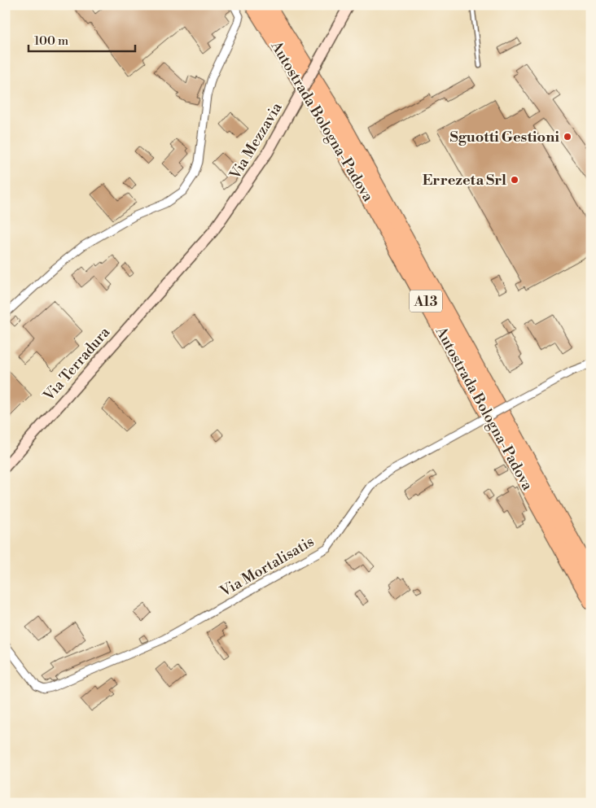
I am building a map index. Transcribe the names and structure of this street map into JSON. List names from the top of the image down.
{
  "streets": {
    "highway": ["Autostrada Bologna-Padova", "A13"],
    "main road": ["Via Mezzavia", "Via Terradura"],
    "street": ["Via Mortalisatis"]
  },
  "crossings": [
    ["Via Mezzavia", "Via Terradura"]
  ],
  "places": ["Sguotti Gestioni", "Errezeta Srl"],
  "scale_bar": "100 m"
}
